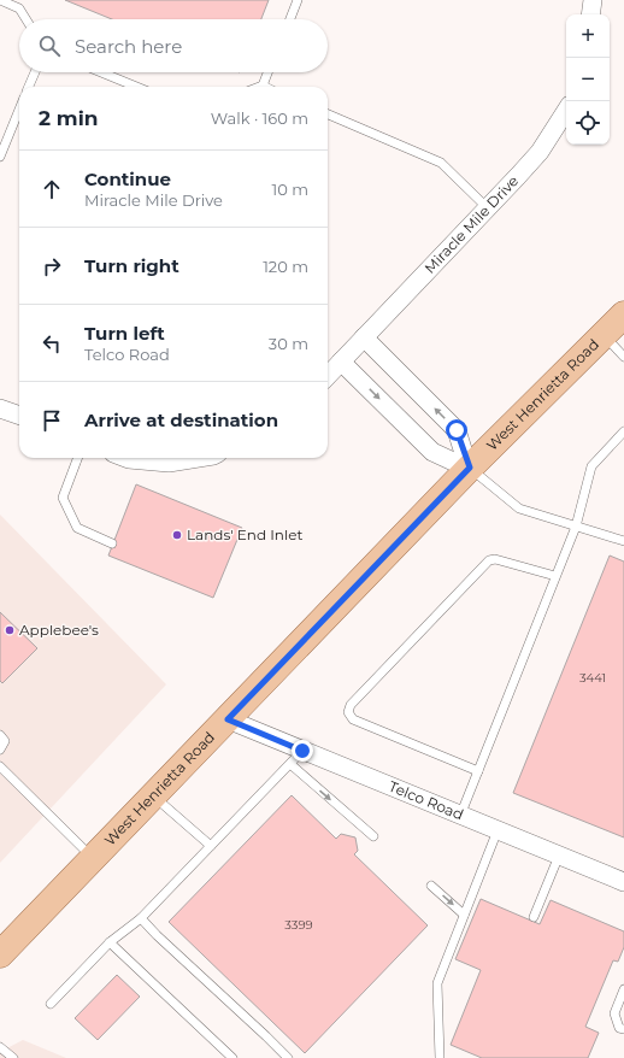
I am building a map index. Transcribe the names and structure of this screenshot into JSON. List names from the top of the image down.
{
  "streets": {
    "main road": ["West Henrietta Road"],
    "street": ["Miracle Mile Drive", "Telco Road"]
  },
  "crossings": [
    ["West Henrietta Road", "Telco Road"]
  ],
  "places": ["Lands' End Inlet", "Applebee's"],
  "house_numbers": ["3441", "3399"],
  "page": {
    "map_buttons": ["+", "−"],
    "search": "Search here",
    "heading": ["2 min", "Walk · 160 m"],
    "list": [
      ["Continue", "Miracle Mile Drive", "10 m"],
      ["Turn right", "120 m"],
      ["Turn left", "Telco Road", "30 m"],
      "Arrive at destination"
    ]
  }
}
